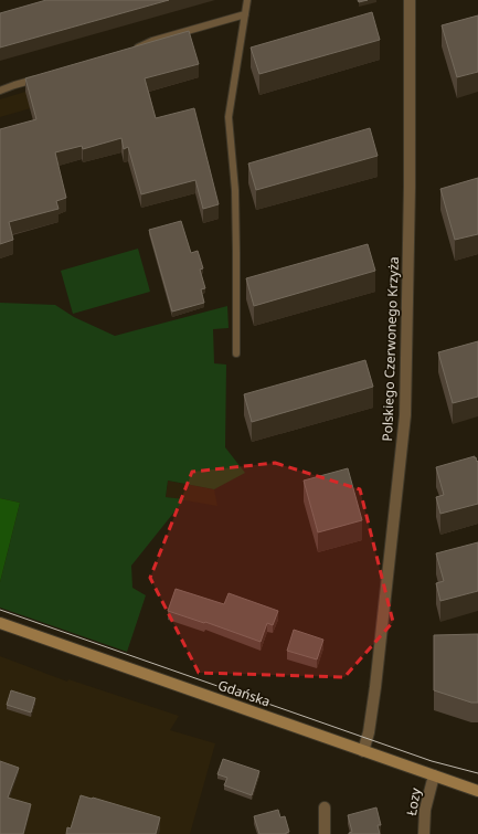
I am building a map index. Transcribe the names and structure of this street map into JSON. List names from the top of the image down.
{
  "streets": {
    "street": ["Polskiego Czerwonego Krzyża", "Gdańska", "Łozy"]
  },
  "crossings": [
    ["Polskiego Czerwonego Krzyża", "Gdańska"],
    ["Gdańska", "Łozy"]
  ]
}
